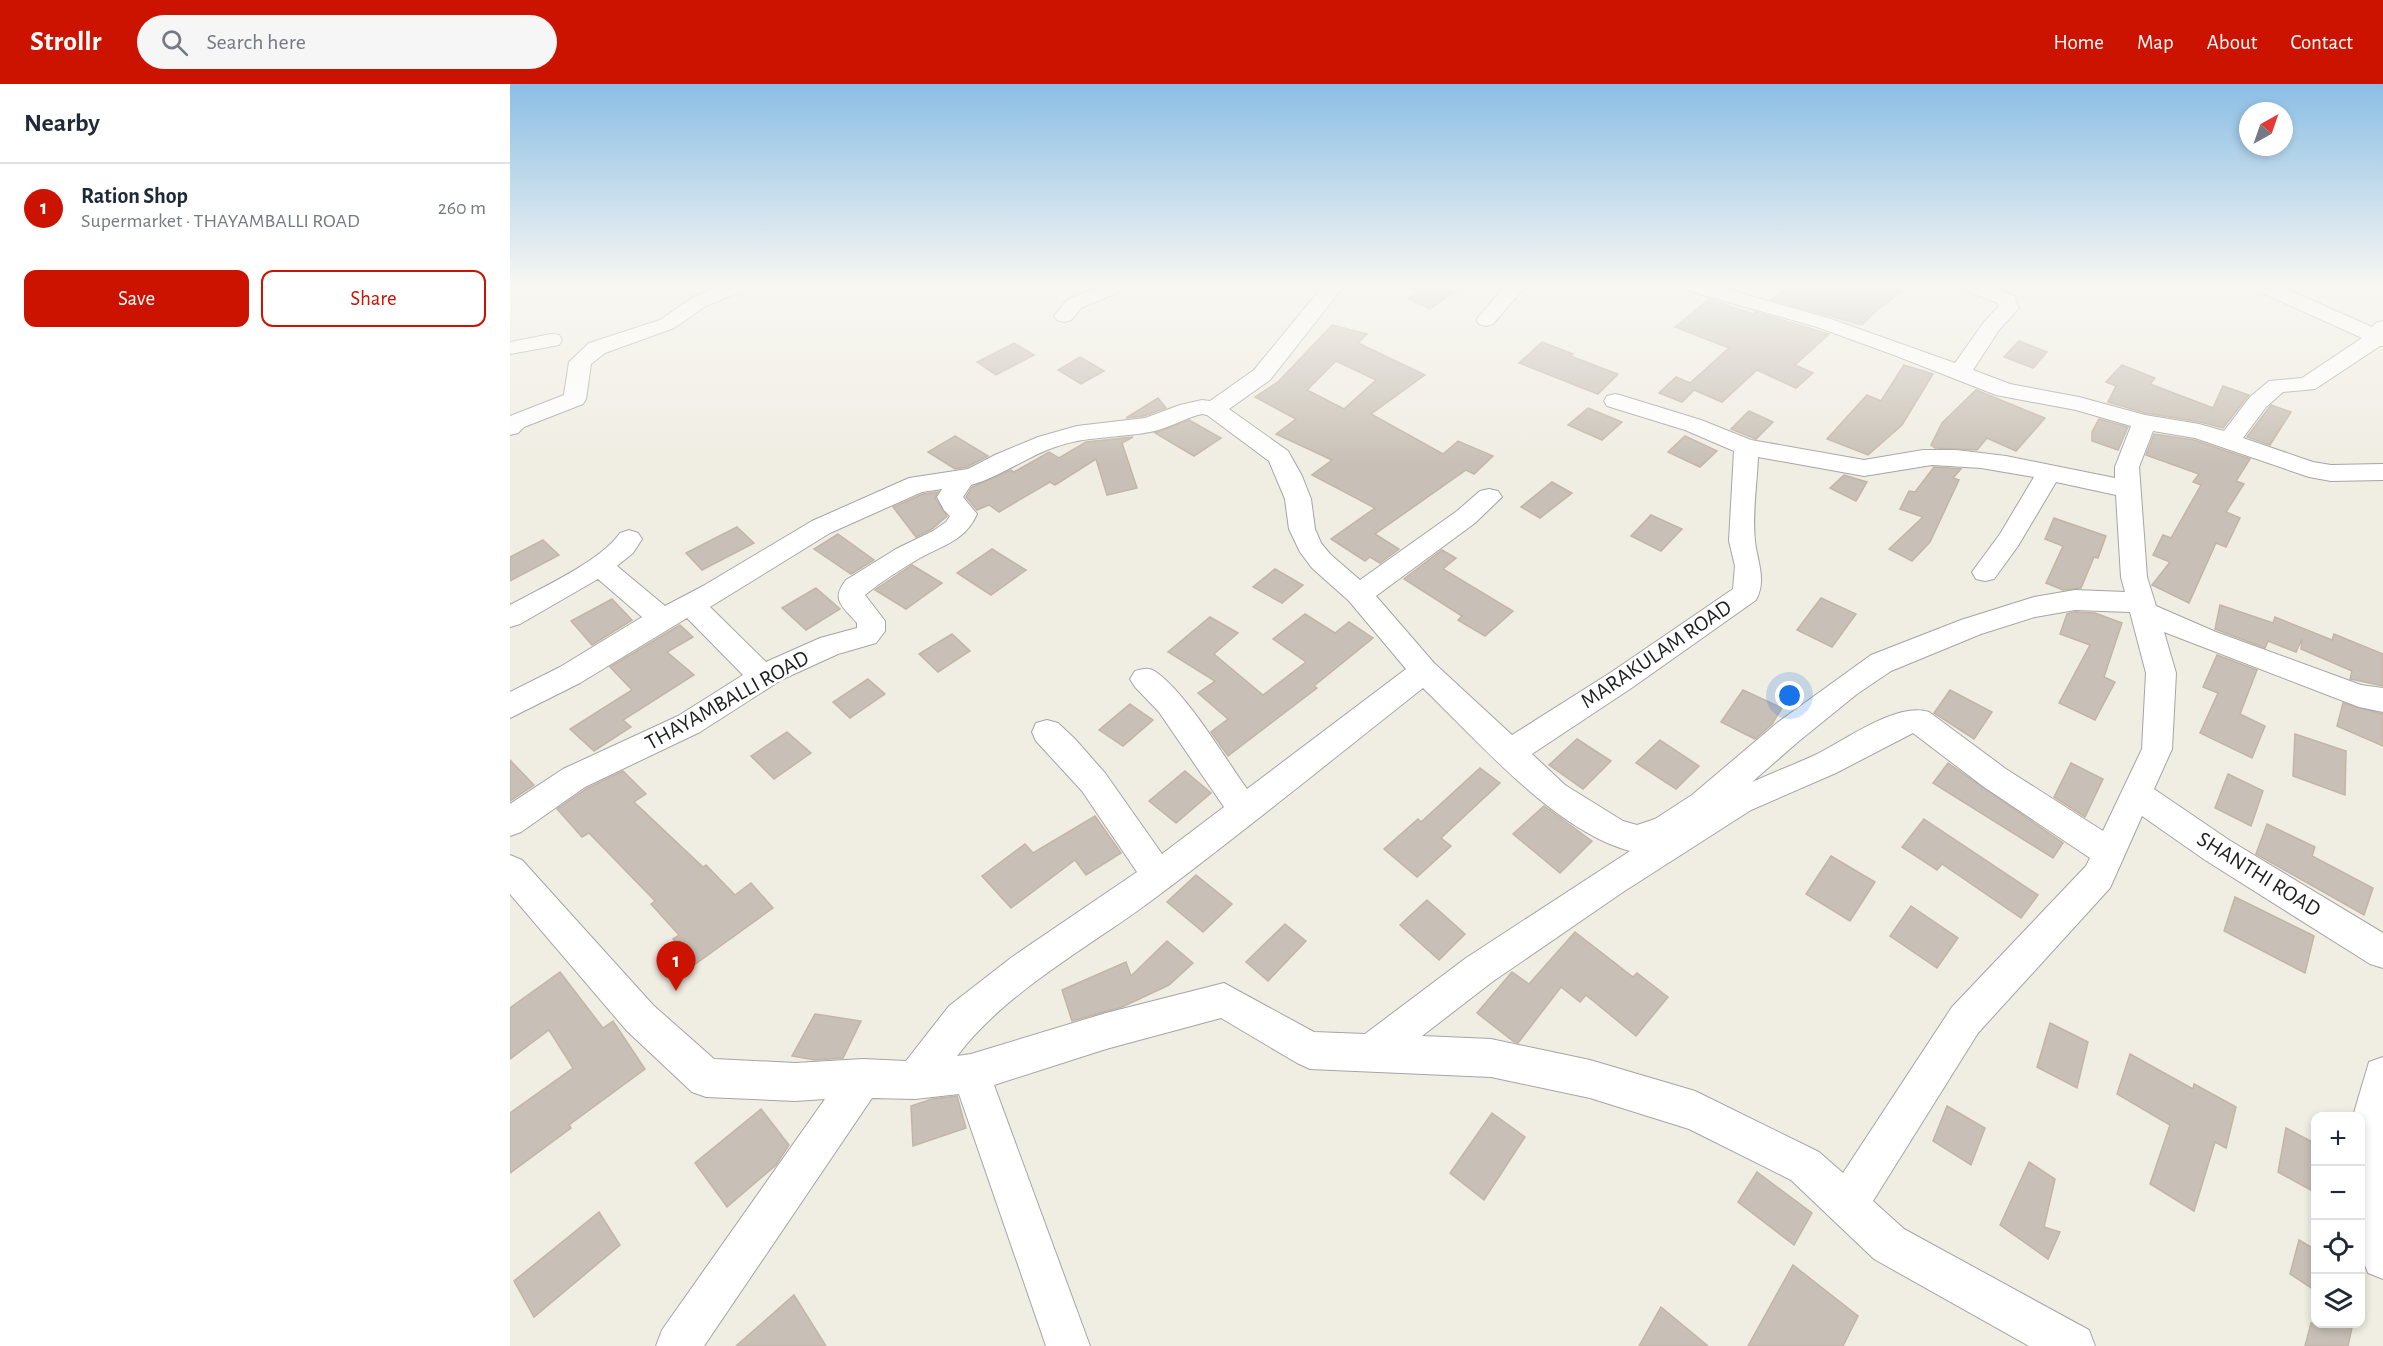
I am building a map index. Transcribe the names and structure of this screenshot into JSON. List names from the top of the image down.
{
  "streets": {
    "street": ["MARAKULAM ROAD", "THAYAMBALLI ROAD", "SHANTHI ROAD"]
  },
  "north": "top right",
  "page": {
    "header": "Strollr",
    "search": "Search here",
    "nav": [
      "Home",
      "Map",
      "About",
      "Contact"
    ],
    "heading": "Nearby",
    "list": [
      {
        "mark": "1",
        "name": "Ration Shop",
        "note": "Supermarket · THAYAMBALLI ROAD",
        "value": "260 m"
      }
    ],
    "buttons": ["Save", "Share"],
    "pins": "1",
    "map_buttons": ["+", "−"]
  }
}
